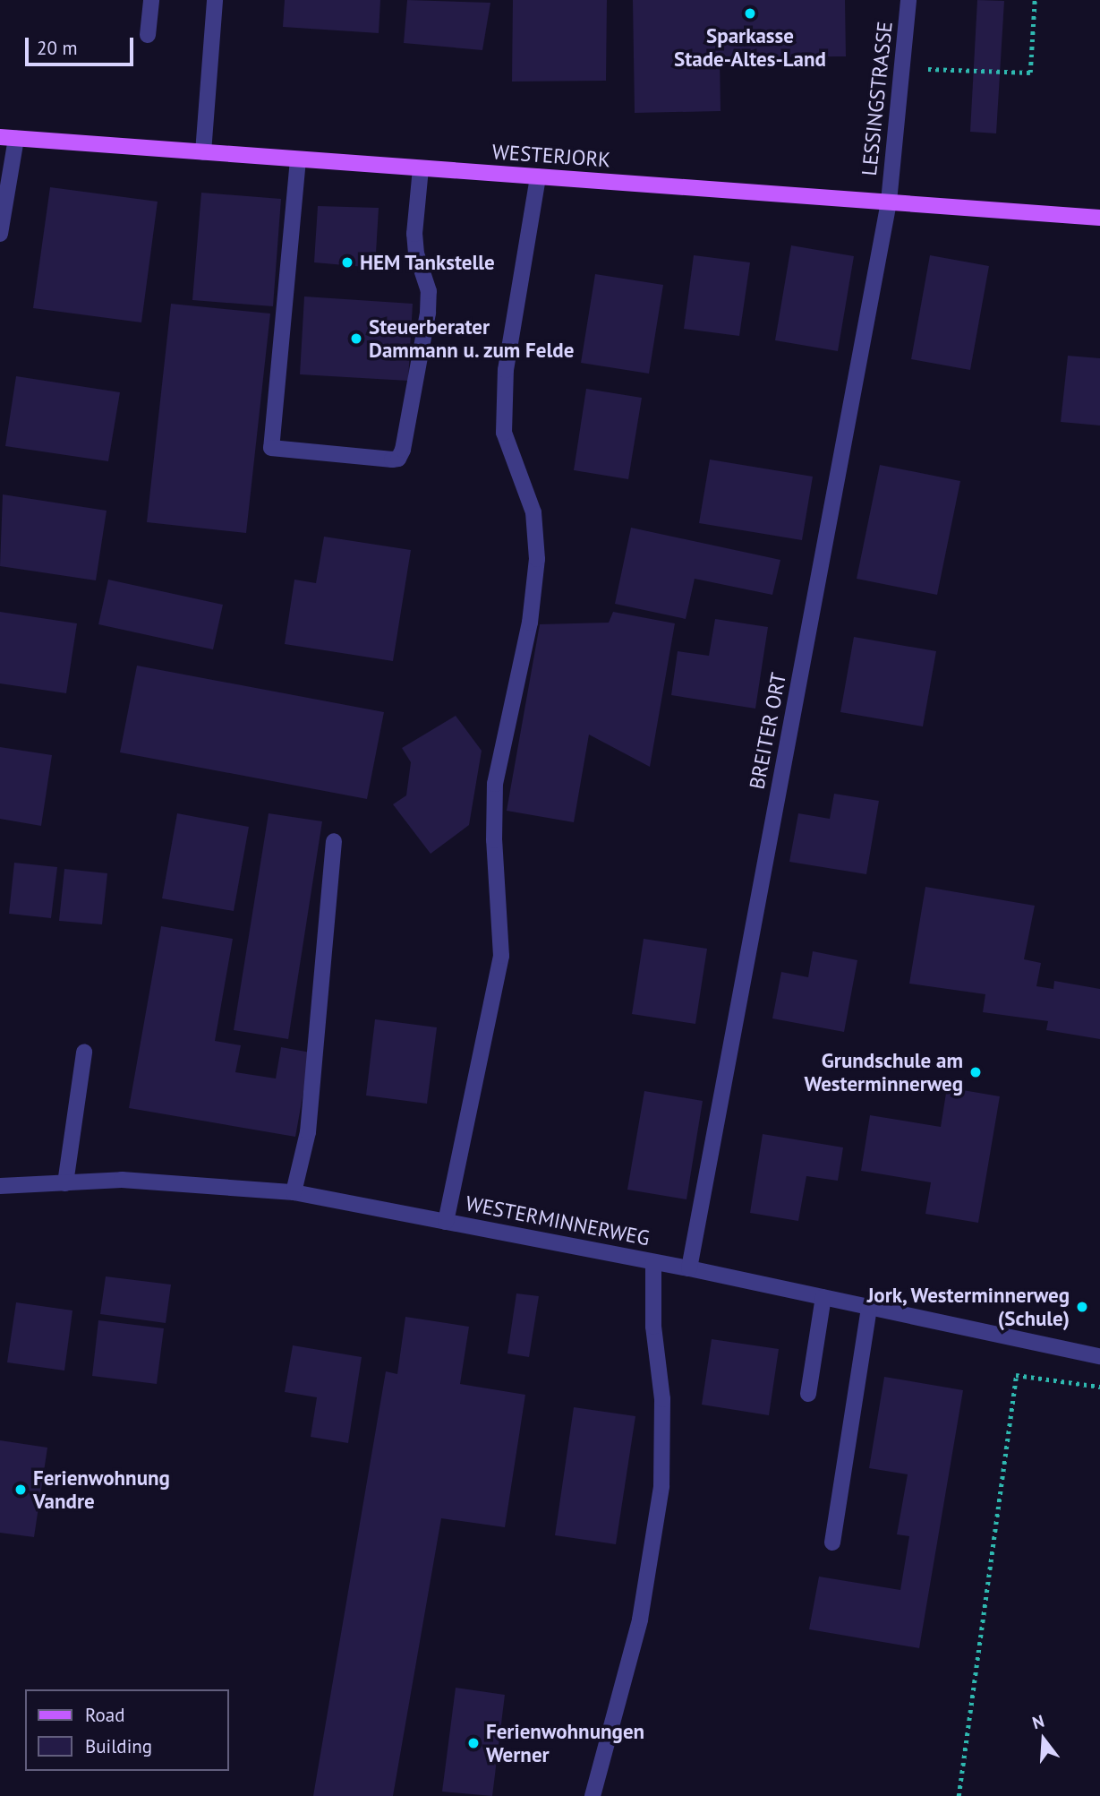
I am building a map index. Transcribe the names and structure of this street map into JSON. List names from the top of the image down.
{
  "streets": {
    "main road": ["WESTERJORK"],
    "street": ["LESSINGSTRASSE", "BREITER ORT", "WESTERMINNERWEG"]
  },
  "crossings": [
    ["LESSINGSTRASSE", "WESTERJORK"],
    ["LESSINGSTRASSE", "BREITER ORT"],
    ["WESTERJORK", "BREITER ORT"],
    ["BREITER ORT", "WESTERMINNERWEG"]
  ],
  "places": [
    "Sparkasse Stade-Altes-Land",
    "HEM Tankstelle",
    "Steuerberater Dammann u. zum Felde",
    "Grundschule am Westerminnerweg",
    "Jork, Westerminnerweg (Schule)",
    "Ferienwohnung Vandre",
    "Ferienwohnungen Werner"
  ],
  "legend": ["Road", "Building"],
  "scale_bar": "20 m",
  "north": "top"
}
